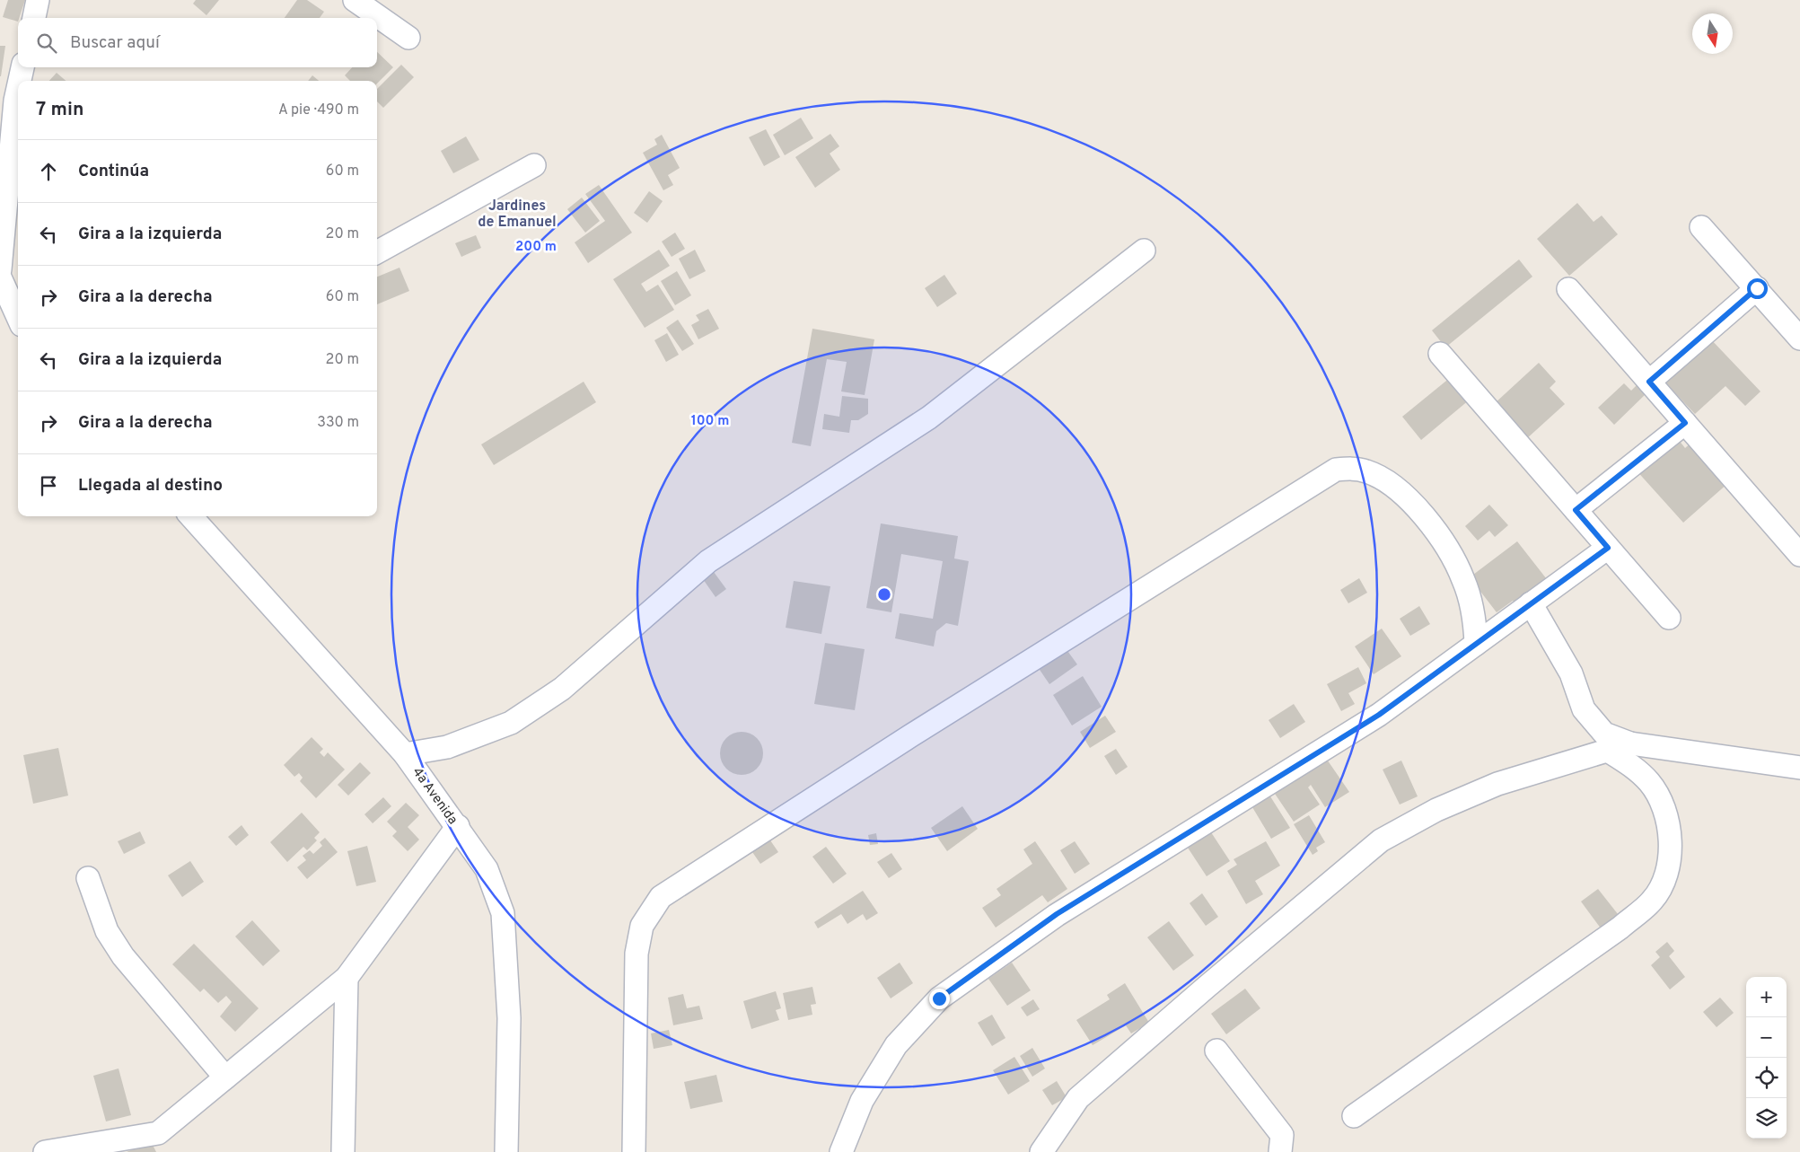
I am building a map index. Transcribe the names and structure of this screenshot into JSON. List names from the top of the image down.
{
  "streets": {
    "street": ["4a Avenida"]
  },
  "districts": ["Jardines de Emanuel"],
  "north": "bottom",
  "page": {
    "search": "Buscar aquí",
    "heading": ["7 min", "A pie · 490 m"],
    "list": [
      ["Continúa", "60 m"],
      ["Gira a la izquierda", "20 m"],
      ["Gira a la derecha", "60 m"],
      ["Gira a la izquierda", "20 m"],
      ["Gira a la derecha", "330 m"],
      "Llegada al destino"
    ],
    "map_buttons": ["+", "−"]
  },
  "rings": ["200 m", "100 m"]
}
